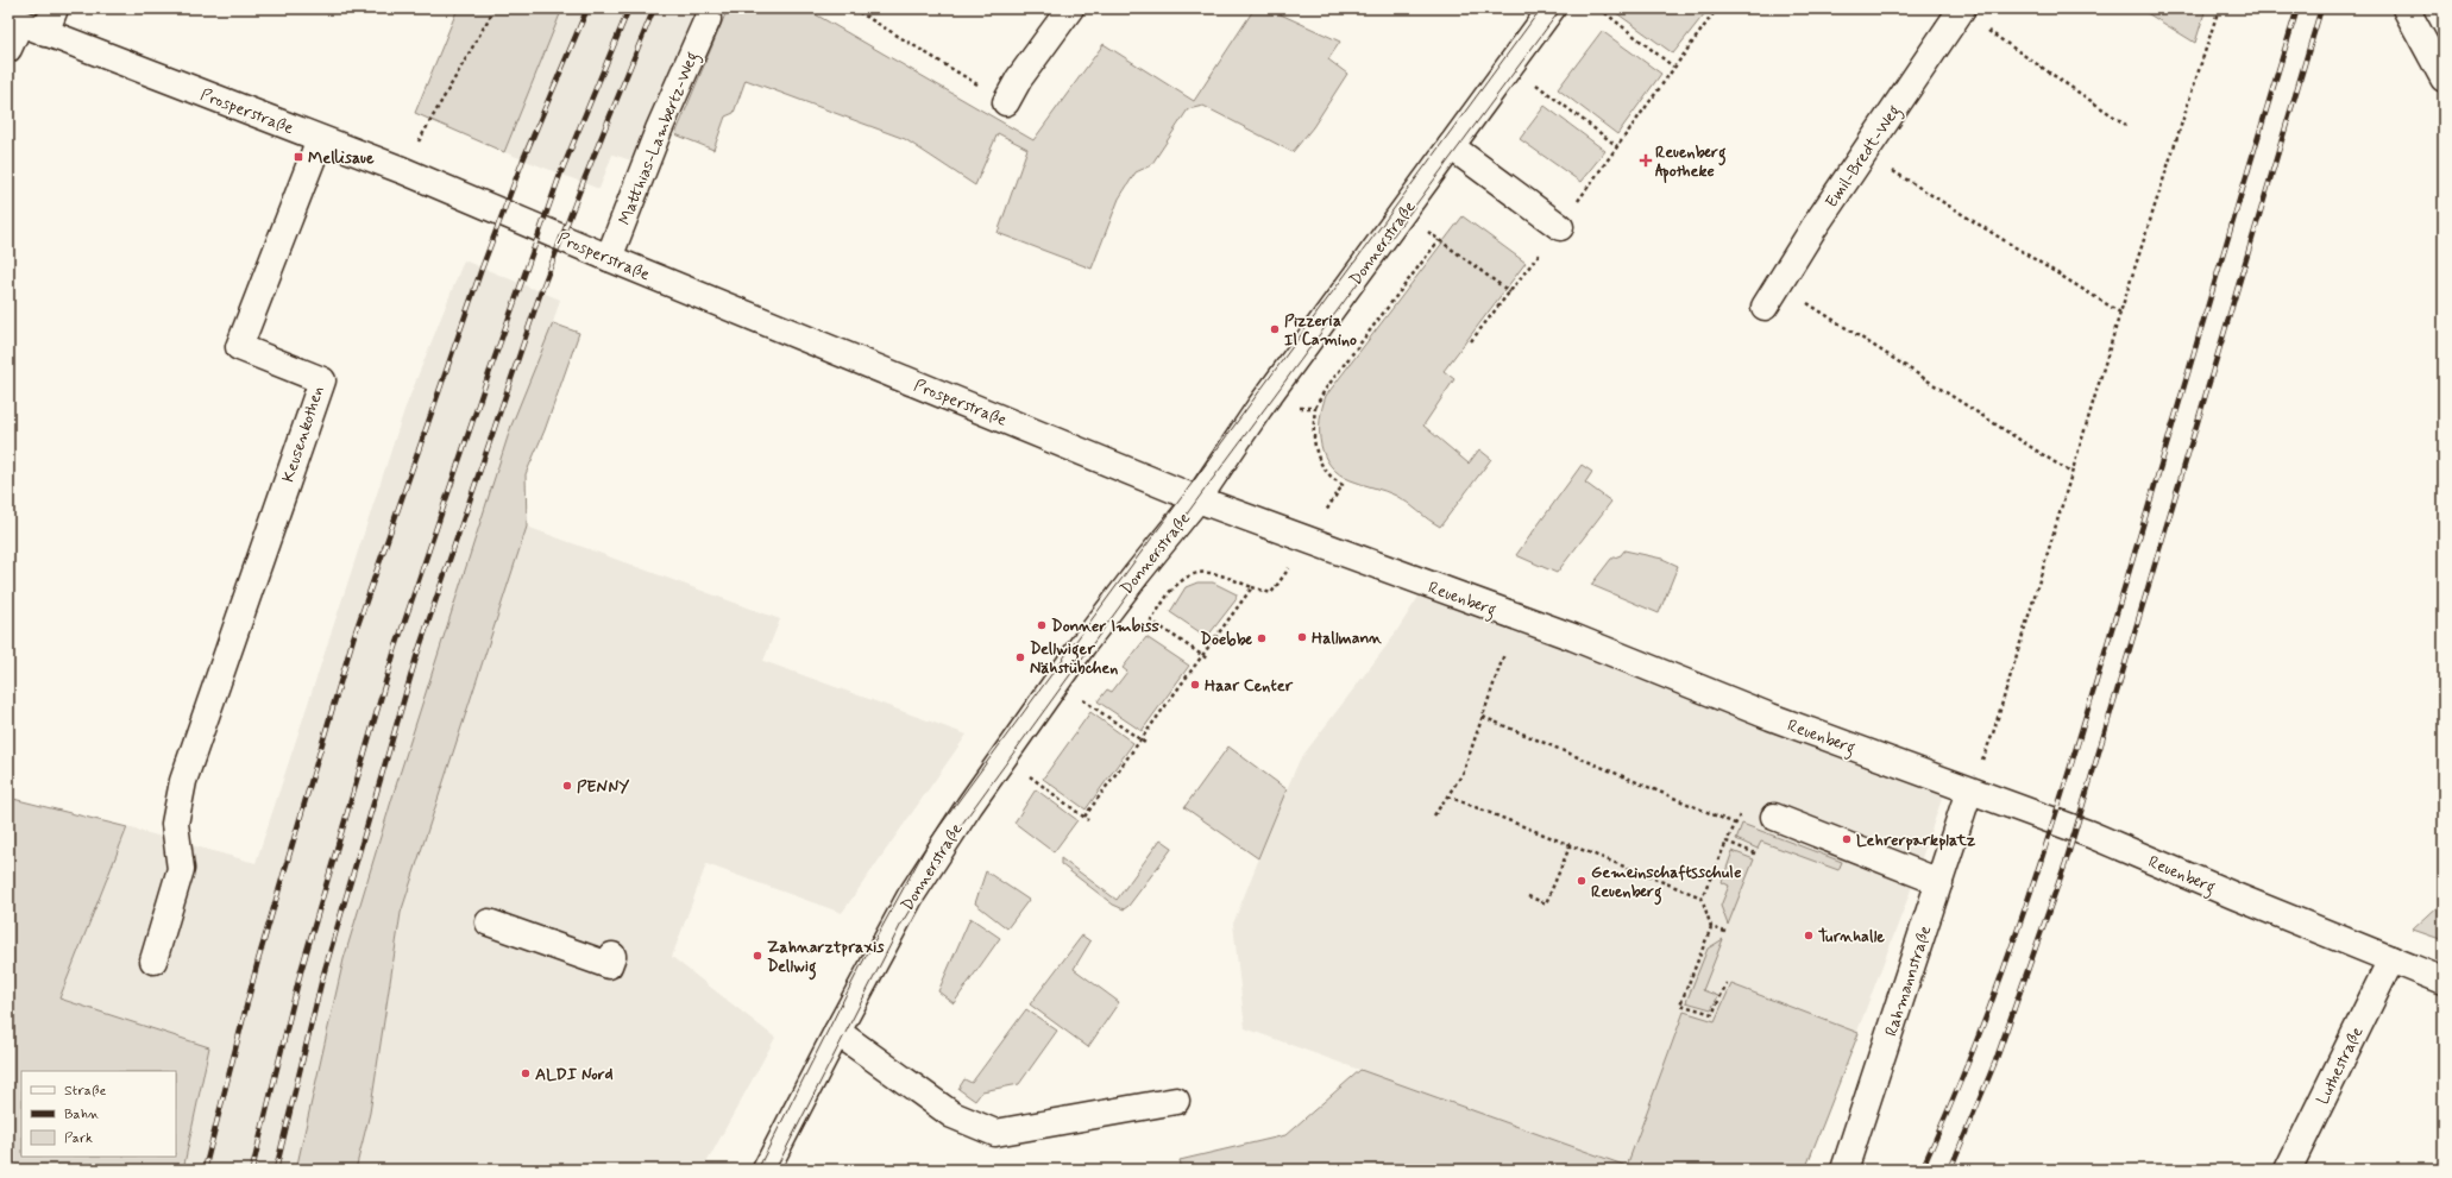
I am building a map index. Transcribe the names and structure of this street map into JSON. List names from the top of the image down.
{
  "streets": {
    "main road": [
      "Prosperstraße",
      "Matthias-Lambertz-Weg",
      "Emil-Bredt-Weg",
      "Donnerstraße",
      "Keusenkothen",
      "Reuenberg",
      "Rahmannstraße",
      "Luthestraße"
    ]
  },
  "crossings": [
    ["Prosperstraße", "Matthias-Lambertz-Weg"],
    ["Prosperstraße", "Donnerstraße"],
    ["Prosperstraße", "Keusenkothen"],
    ["Prosperstraße", "Reuenberg"],
    ["Donnerstraße", "Reuenberg"],
    ["Reuenberg", "Rahmannstraße"],
    ["Reuenberg", "Luthestraße"]
  ],
  "places": {
    "transit": ["Mellisaue"],
    "health": ["Reuenberg Apotheke"],
    "other": [
      "Pizzeria Il Camino",
      "Donner Imbiss",
      "Hallmann",
      "Doebbe",
      "Dellwiger Nähstübchen",
      "Haar Center",
      "PENNY",
      "Lehrerparkplatz",
      "Gemeinschaftsschule Reuenberg",
      "Turnhalle",
      "Zahnarztpraxis Dellwig",
      "ALDI Nord"
    ]
  },
  "legend": ["Straße", "Bahn", "Park"]
}
